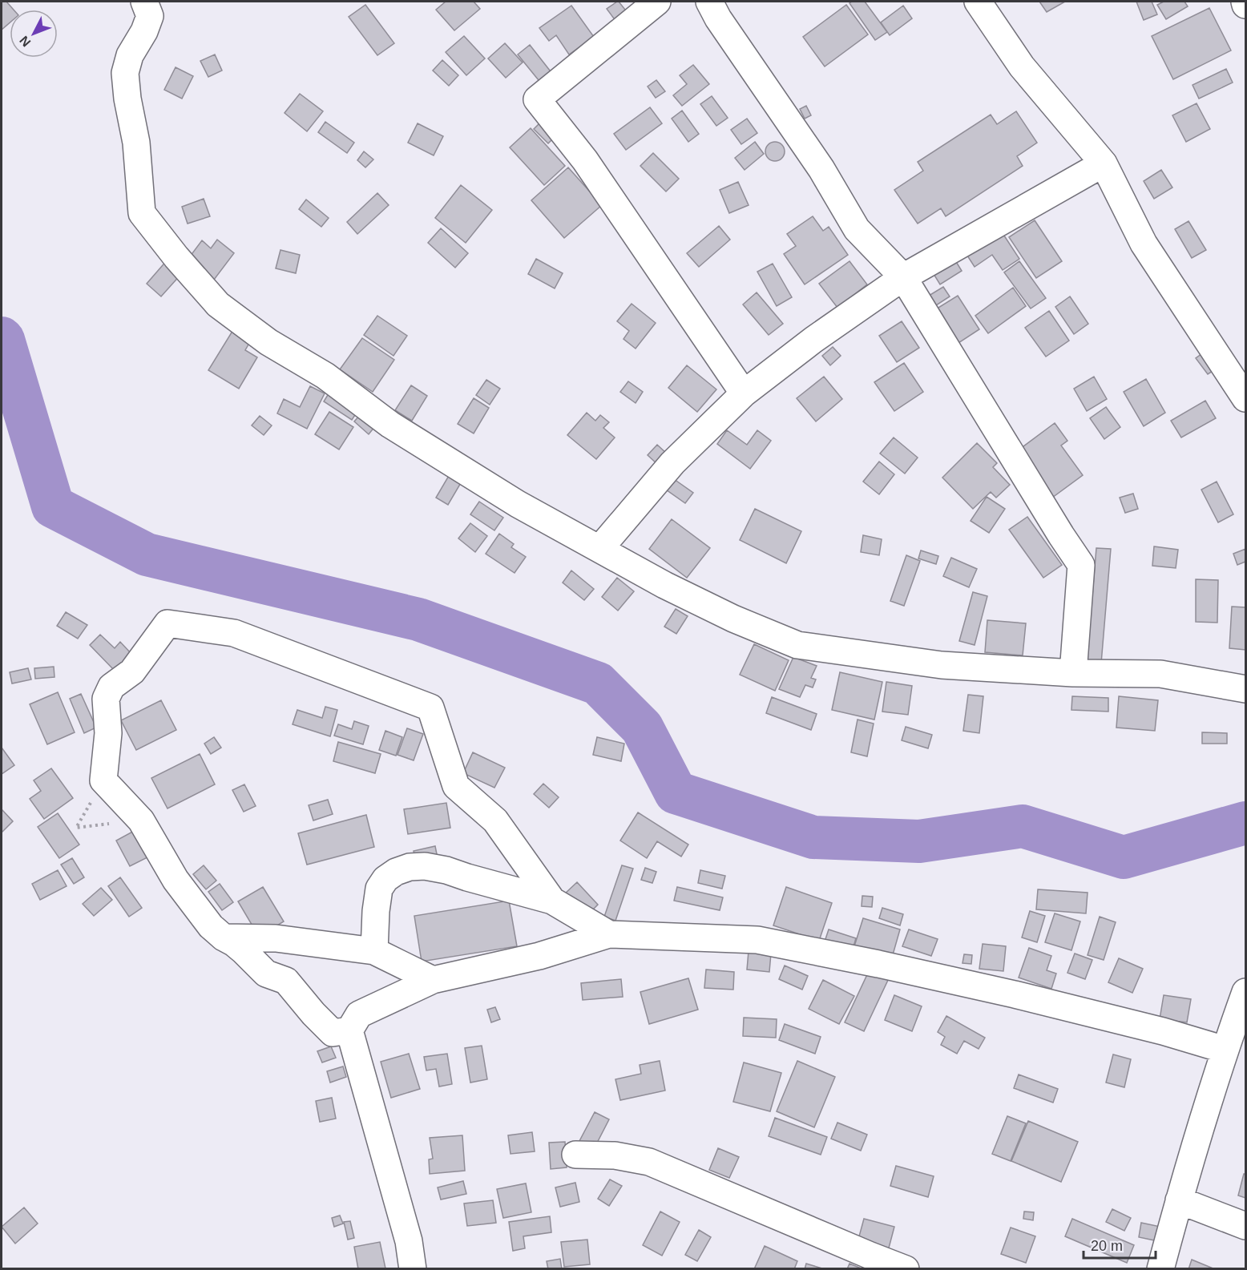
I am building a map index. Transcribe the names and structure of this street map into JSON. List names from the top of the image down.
{
  "scale_bar": "20 m",
  "north": "bottom left"
}
